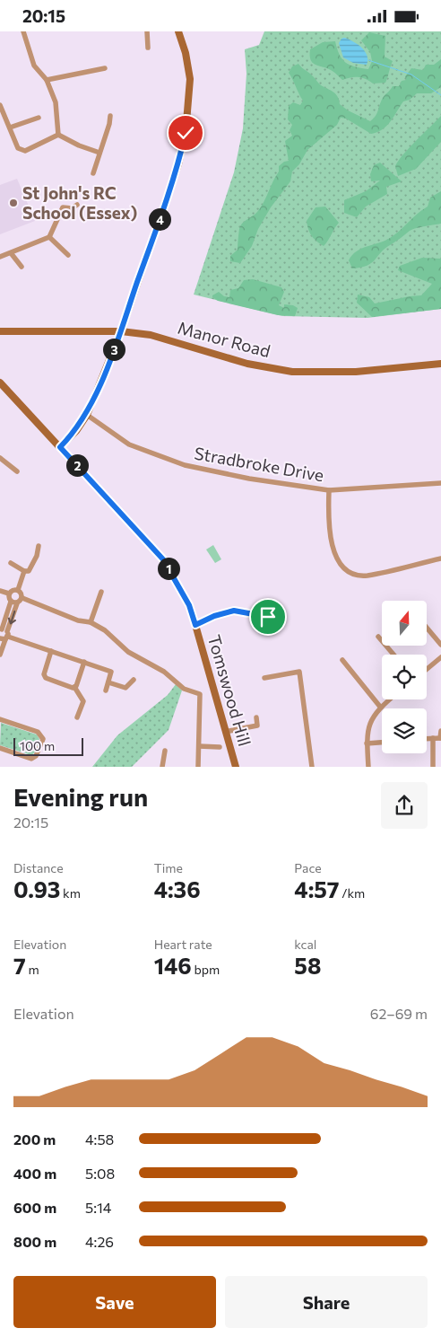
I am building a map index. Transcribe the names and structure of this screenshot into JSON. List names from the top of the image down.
{
  "streets": {
    "street": ["Manor Road", "Stradbroke Drive", "Tomswood Hill"]
  },
  "places": ["St John's RC School (Essex)"],
  "scale_bar": "100 m",
  "north": "top",
  "page": {
    "status": "20:15",
    "pins": [
      "4",
      "3",
      "2",
      "1"
    ],
    "scale": "100 m",
    "heading": ["Evening run", "20:15"],
    "stats": [
      ["Distance", "0.93 km"],
      ["Time", "4:36"],
      ["Pace", "4:57 /km"],
      ["Elevation", "7 m"],
      ["Heart rate", "146 bpm"],
      ["kcal", "58"]
    ],
    "chart": ["Elevation", "62–69 m"],
    "list": [
      {
        "name": "200 m",
        "note": "4:58"
      },
      {
        "name": "400 m",
        "note": "5:08"
      },
      {
        "name": "600 m",
        "note": "5:14"
      },
      {
        "name": "800 m",
        "note": "4:26"
      }
    ],
    "buttons": ["Save", "Share"]
  }
}
